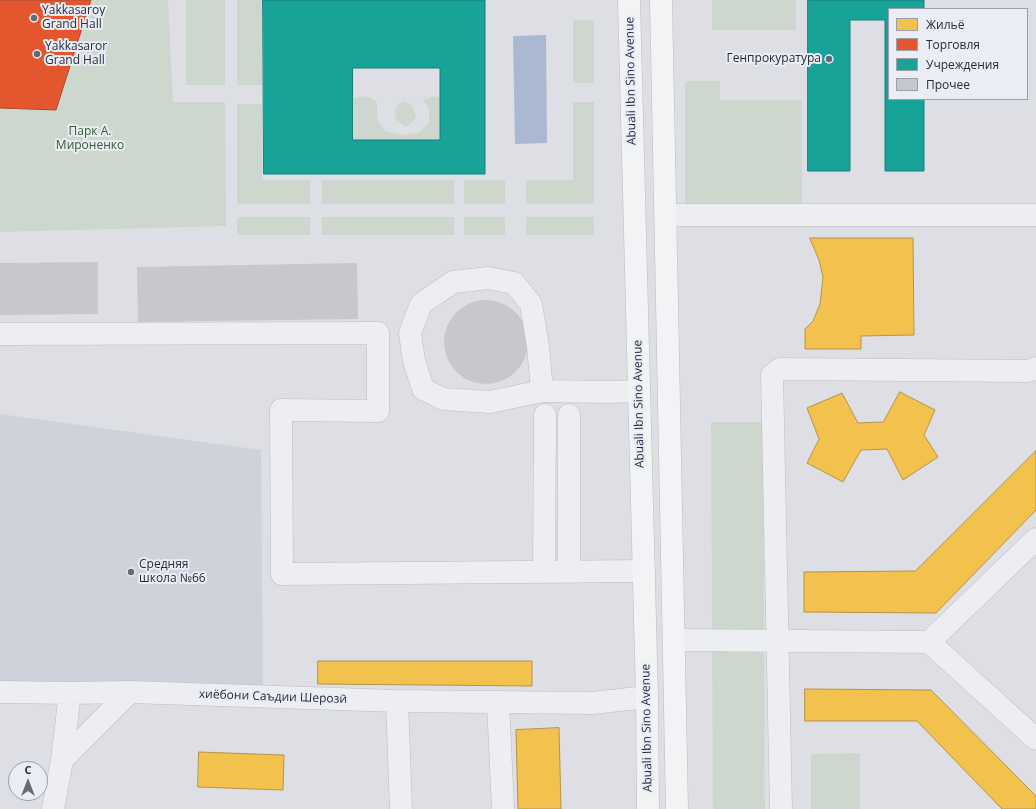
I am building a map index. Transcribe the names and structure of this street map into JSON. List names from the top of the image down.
{
  "streets": {
    "main road": ["Abuali Ibn Sino Avenue"],
    "street": ["хиёбони Саъдии Шерозӣ"]
  },
  "crossings": [
    ["Abuali Ibn Sino Avenue", "хиёбони Саъдии Шерозӣ"]
  ],
  "parks": ["Парк А. Мироненко"],
  "places": [
    "Yakkasaroy Grand Hall",
    "Yakkasaror Grand Hall",
    "Генпрокуратура",
    "Средняя школа №66"
  ],
  "legend": [
    "Жильё",
    "Торговля",
    "Учреждения",
    "Прочее"
  ],
  "north": "top"
}
